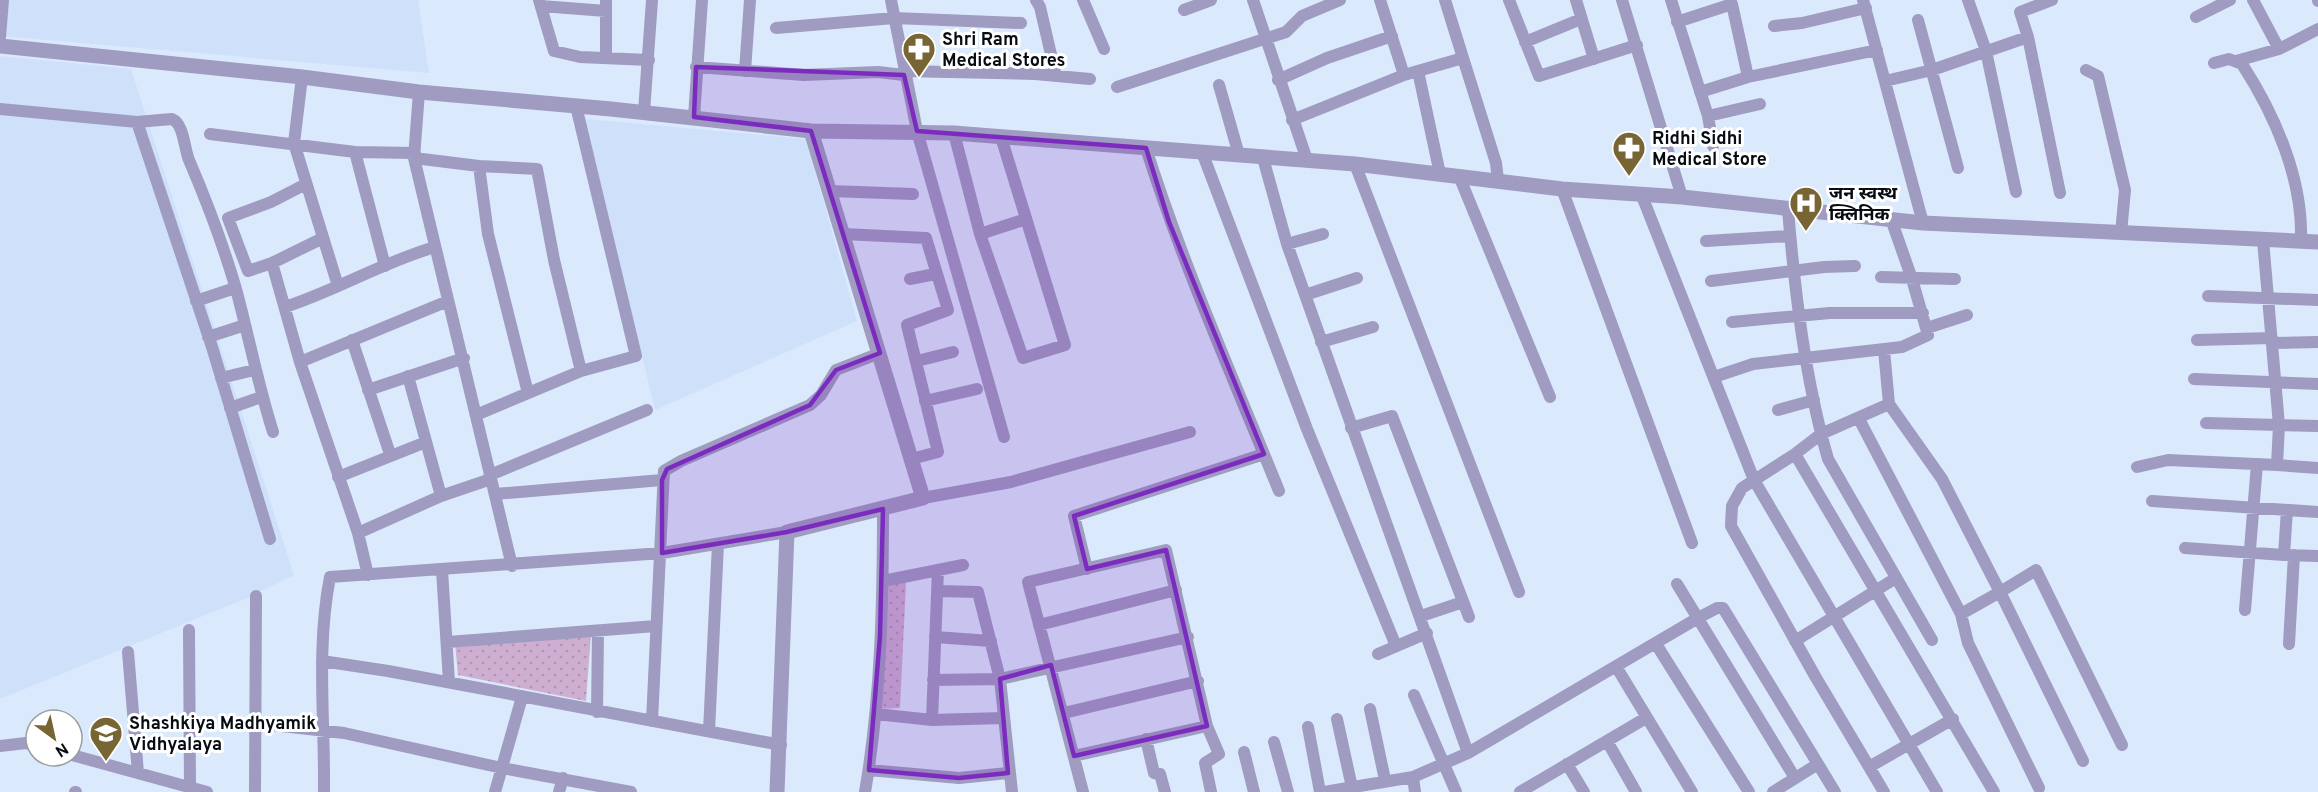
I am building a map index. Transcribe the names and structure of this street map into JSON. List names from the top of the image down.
{
  "places": {
    "pharmacy": ["Shri Ram Medical Stores", "Ridhi Sidhi Medical Store"],
    "hospital": ["जन स्वस्थ क्लिनिक"],
    "school or university": ["Shashkiya Madhyamik Vidhyalaya"]
  },
  "north": "bottom right"
}
